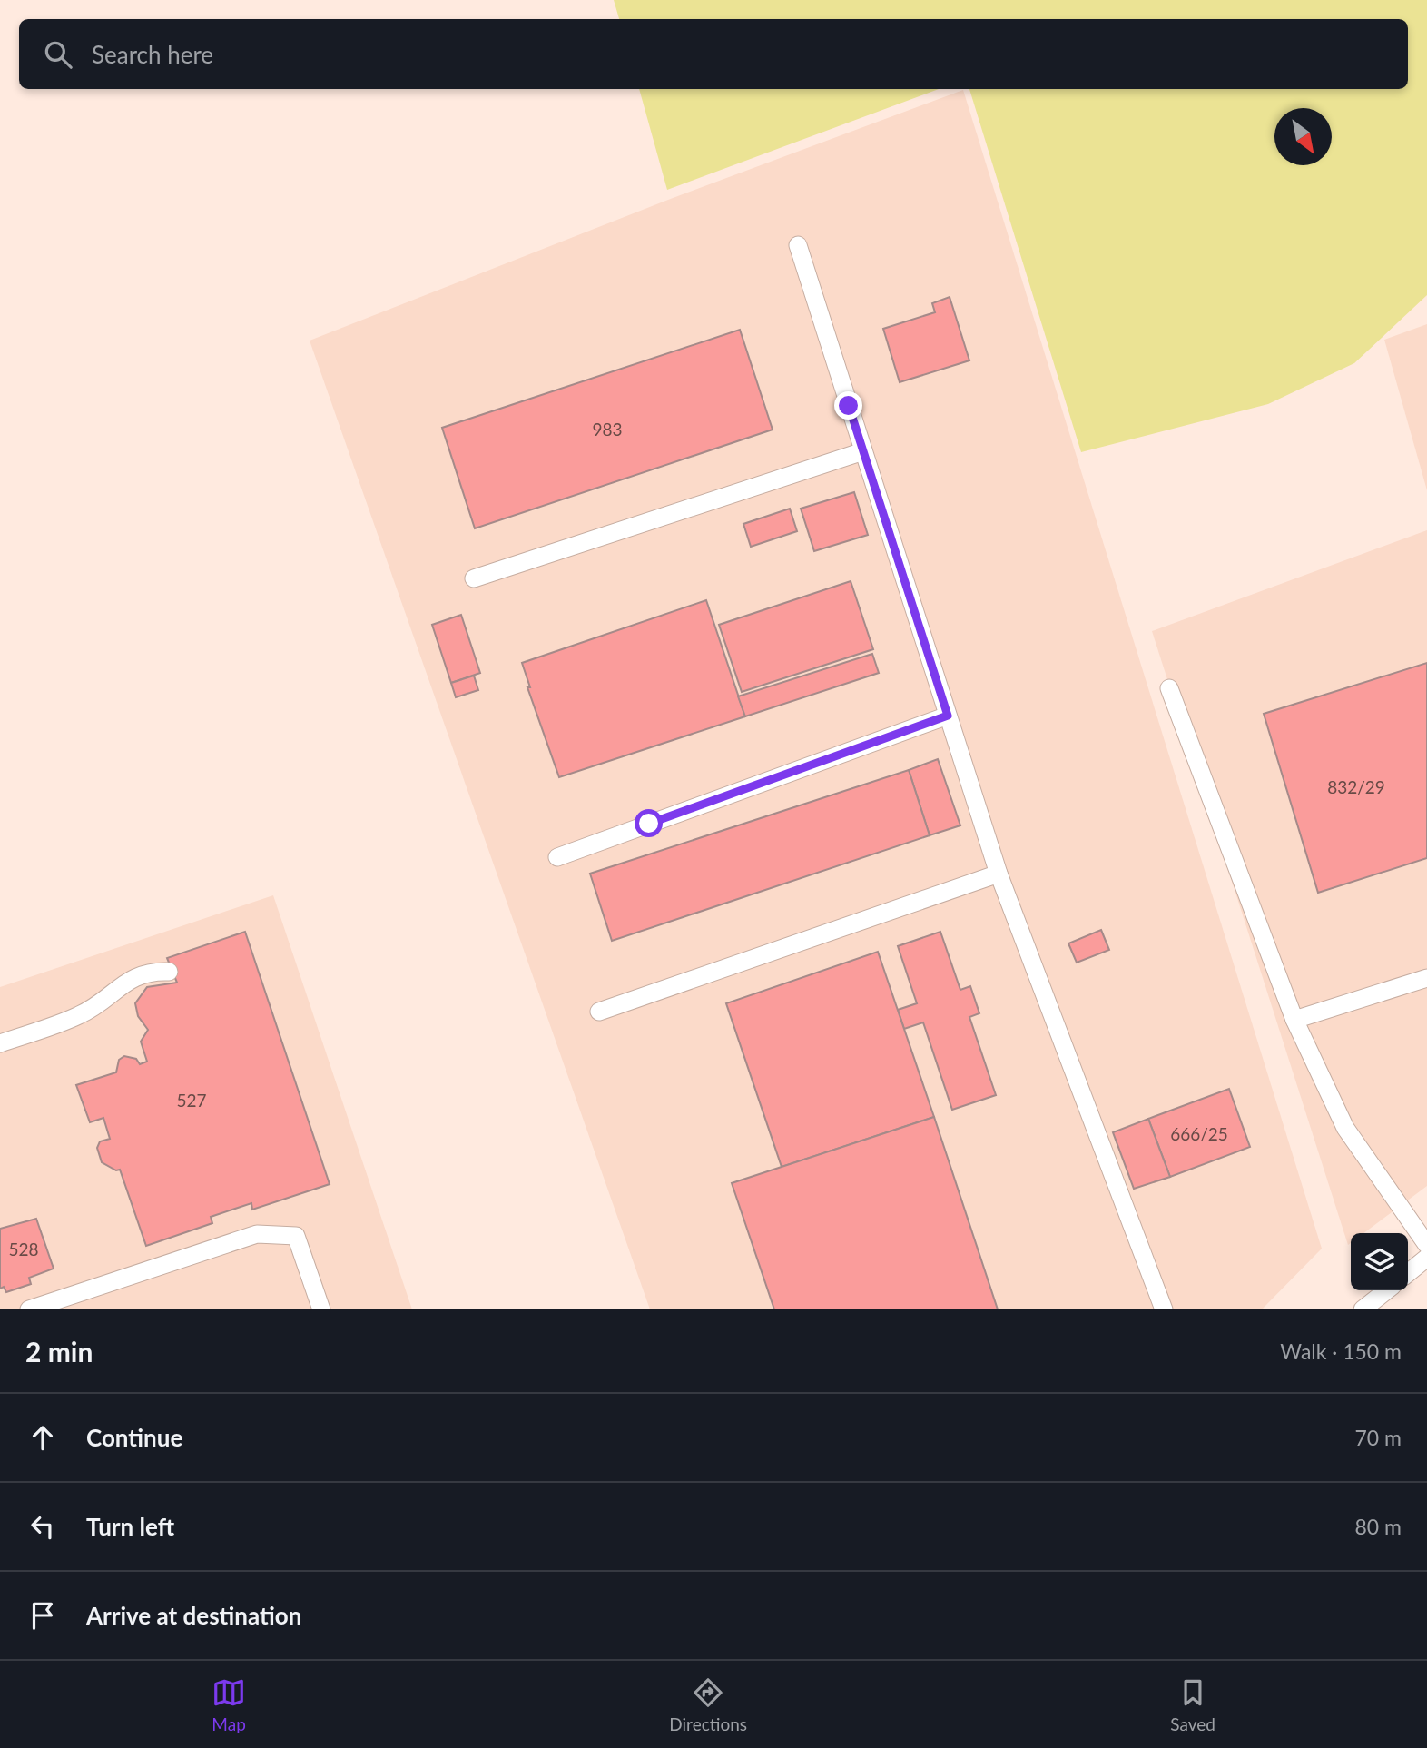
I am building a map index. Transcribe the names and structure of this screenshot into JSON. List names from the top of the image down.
{
  "house_numbers": [
    "983",
    "832/29",
    "527",
    "666/25",
    "528"
  ],
  "north": "bottom right",
  "page": {
    "search": "Search here",
    "heading": ["2 min", "Walk · 150 m"],
    "list": [
      ["Continue", "70 m"],
      ["Turn left", "80 m"],
      "Arrive at destination"
    ],
    "nav": ["Map", "Directions", "Saved"]
  }
}
